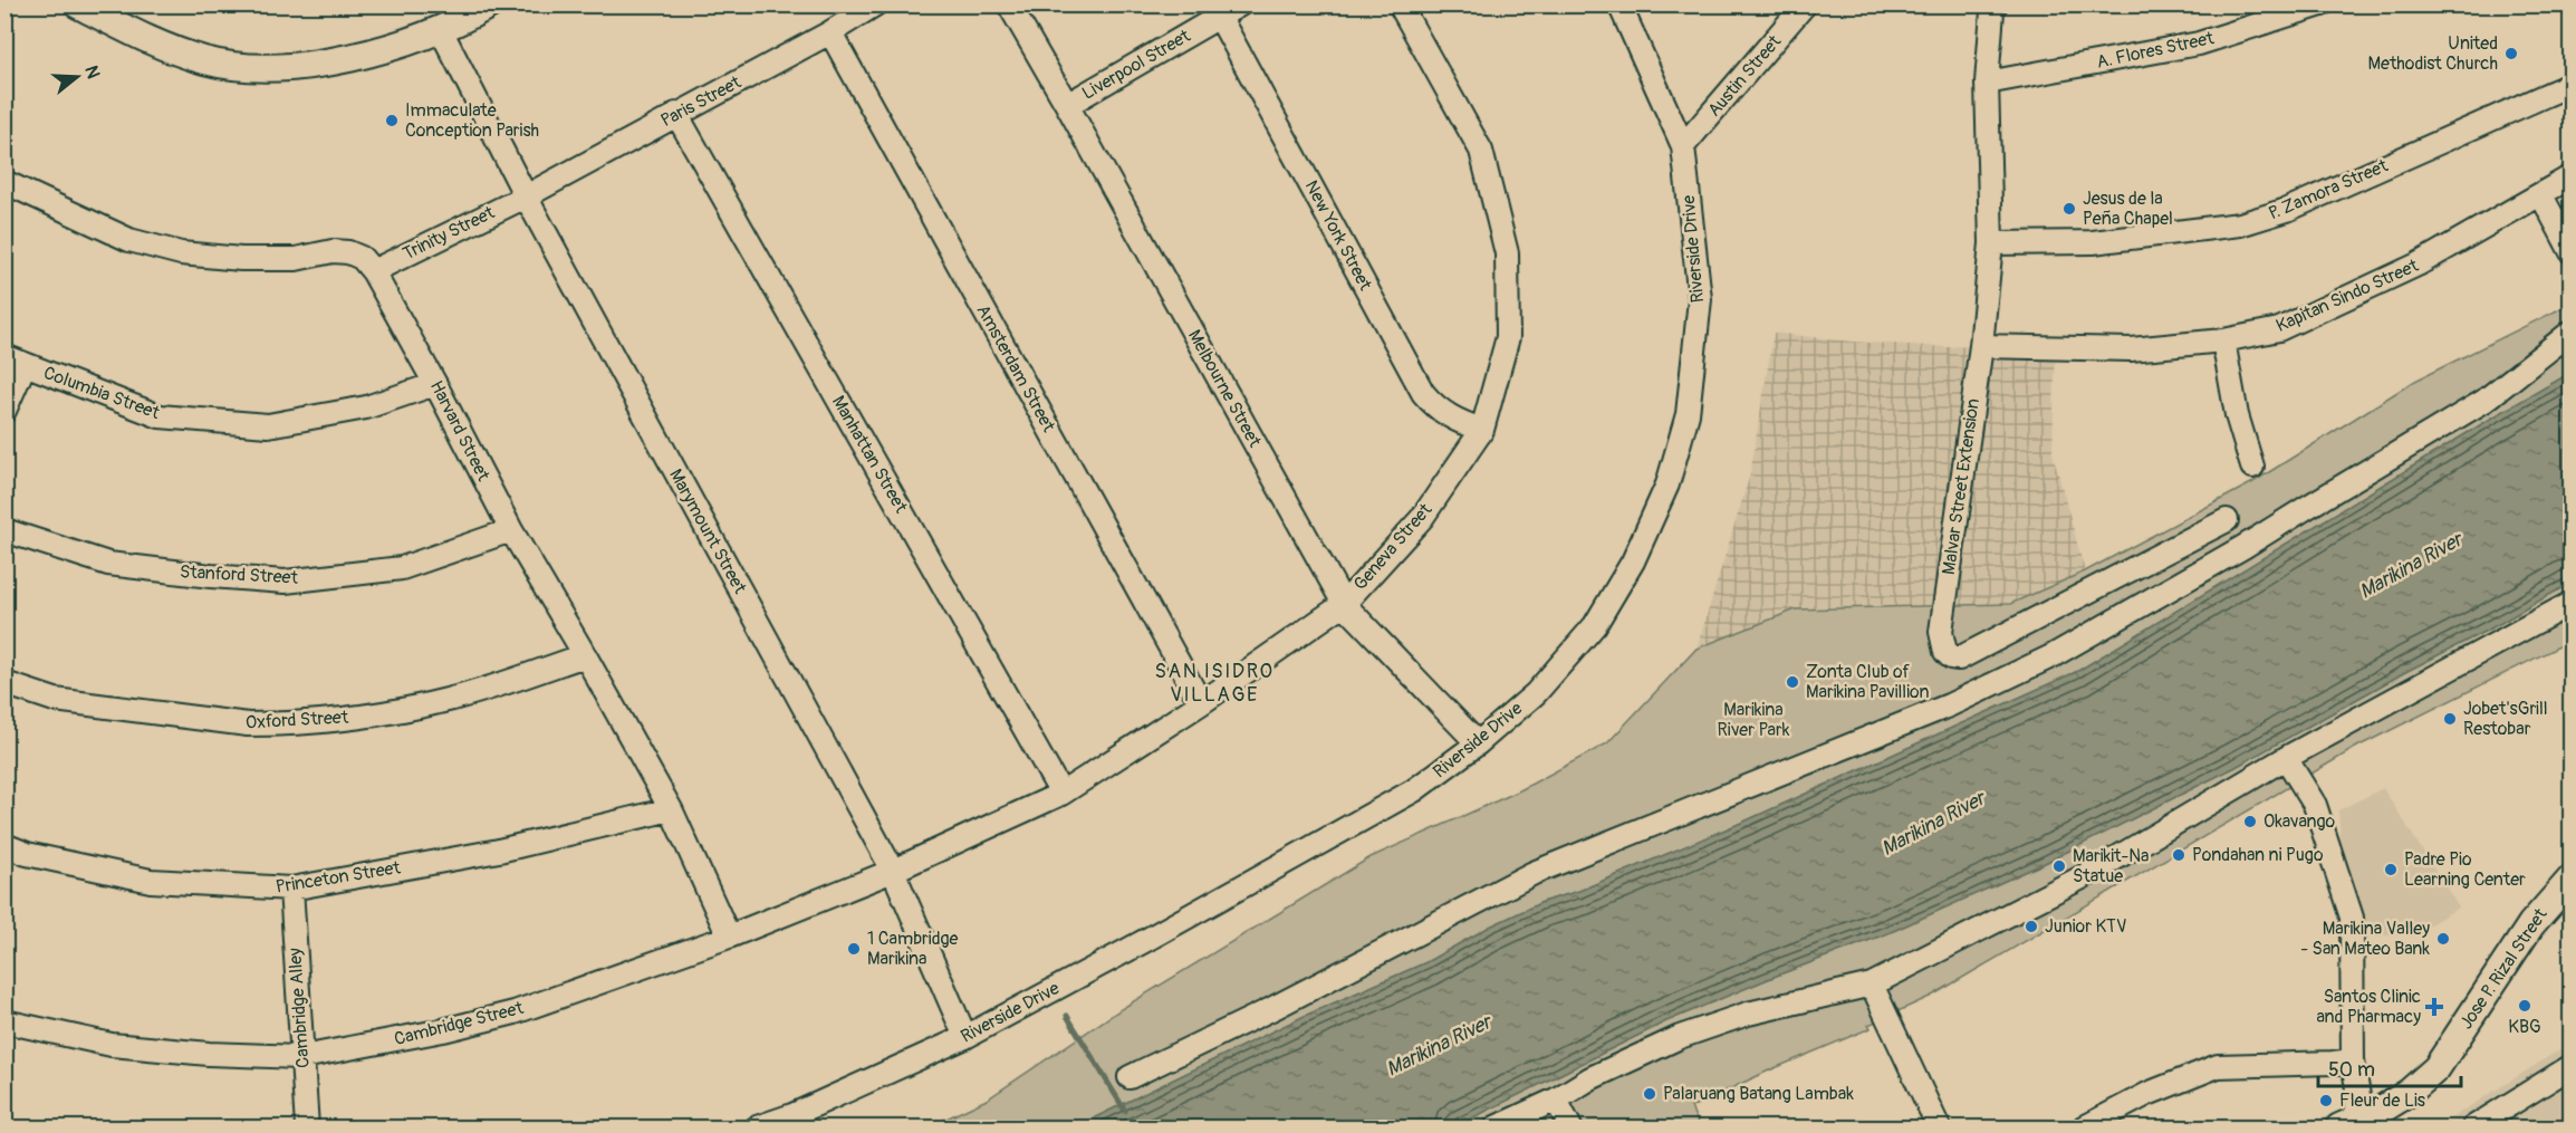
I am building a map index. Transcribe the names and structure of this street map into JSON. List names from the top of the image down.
{
  "streets": {
    "street": [
      "A. Flores Street",
      "Liverpool Street",
      "Austin Street",
      "Paris Street",
      "P. Zamora Street",
      "Trinity Street",
      "New York Street",
      "Riverside Drive",
      "Kapitan Sindo Street",
      "Amsterdam Street",
      "Melbourne Street",
      "Columbia Street",
      "Harvard Street",
      "Manhattan Street",
      "Malvar Street Extension",
      "Marymount Street",
      "Geneva Street",
      "Stanford Street",
      "Oxford Street",
      "Princeton Street",
      "Jose P. Rizal Street",
      "Cambridge Alley",
      "Cambridge Street"
    ]
  },
  "crossings": [
    ["A. Flores Street", "Malvar Street Extension"],
    ["Liverpool Street", "New York Street"],
    ["Liverpool Street", "Melbourne Street"],
    ["Austin Street", "Riverside Drive"],
    ["Paris Street", "Trinity Street"],
    ["Paris Street", "Amsterdam Street"],
    ["Paris Street", "Manhattan Street"],
    ["Paris Street", "Marymount Street"],
    ["P. Zamora Street", "Malvar Street Extension"],
    ["Trinity Street", "Harvard Street"],
    ["Trinity Street", "Marymount Street"],
    ["New York Street", "Geneva Street"],
    ["Riverside Drive", "Melbourne Street"],
    ["Riverside Drive", "Marymount Street"],
    ["Kapitan Sindo Street", "Malvar Street Extension"],
    ["Amsterdam Street", "Geneva Street"],
    ["Melbourne Street", "Geneva Street"],
    ["Columbia Street", "Harvard Street"],
    ["Harvard Street", "Stanford Street"],
    ["Harvard Street", "Oxford Street"],
    ["Harvard Street", "Princeton Street"],
    ["Harvard Street", "Cambridge Street"],
    ["Manhattan Street", "Geneva Street"],
    ["Marymount Street", "Geneva Street"],
    ["Marymount Street", "Cambridge Street"],
    ["Geneva Street", "Cambridge Street"],
    ["Princeton Street", "Cambridge Alley"],
    ["Cambridge Alley", "Cambridge Street"]
  ],
  "districts": ["SAN ISIDRO VILLAGE"],
  "water": ["Marikina River"],
  "parks": ["Marikina River Park"],
  "places": {
    "other": [
      "United Methodist Church",
      "Immaculate Conception Parish",
      "Jesus de la Peña Chapel",
      "Zonta Club of Marikina Pavillion",
      "Jobet'sGrill Restobar",
      "Okavango",
      "Pondahan ni Pugo",
      "Marikit-Na Statue",
      "Padre Pio Learning Center",
      "Junior KTV",
      "Marikina Valley - San Mateo Bank",
      "1 Cambridge Marikina",
      "KBG",
      "Palaruang Batang Lambak",
      "Fleur de Lis"
    ],
    "health": ["Santos Clinic and Pharmacy"]
  },
  "scale_bar": "50 m",
  "north": "right"
}
